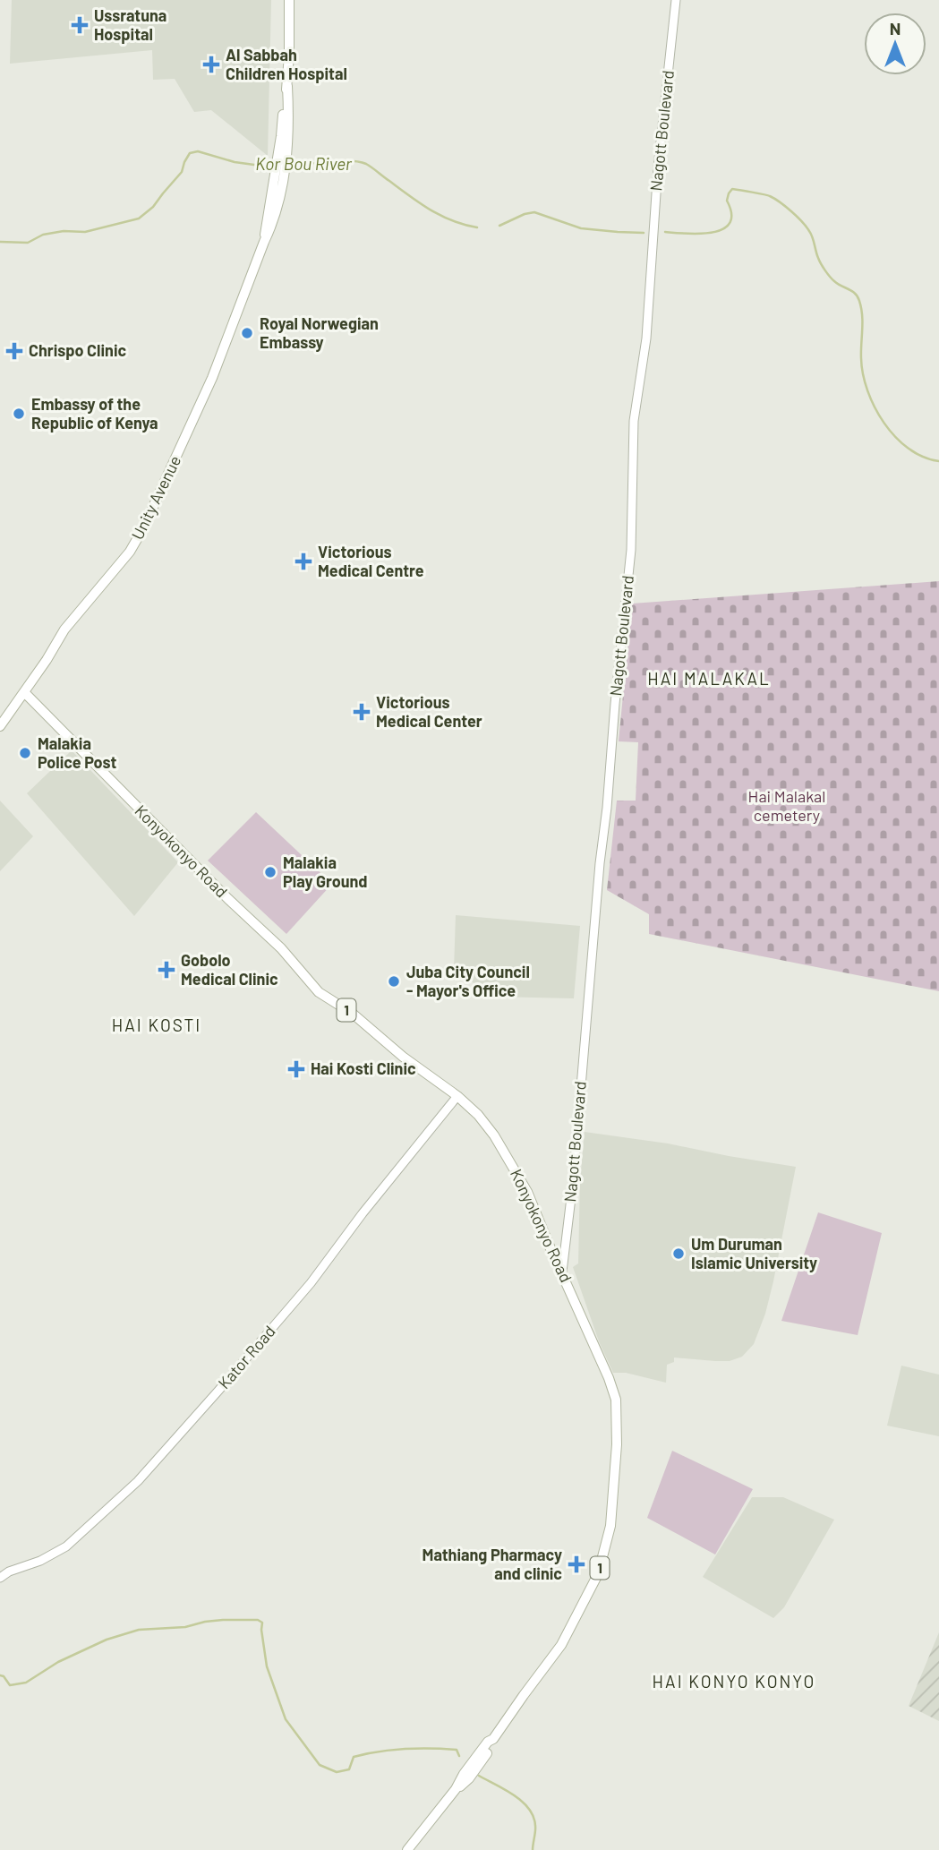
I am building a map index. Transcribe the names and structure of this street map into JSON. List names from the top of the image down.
{
  "streets": {
    "main road": ["Unity Avenue", "Konyokonyo Road", "1"],
    "street": ["Nagott Boulevard", "Kator Road"]
  },
  "crossings": [
    ["Nagott Boulevard", "Konyokonyo Road"],
    ["Unity Avenue", "Konyokonyo Road"],
    ["Konyokonyo Road", "Kator Road"]
  ],
  "districts": ["HAI MALAKAL", "HAI KOSTI", "HAI KONYO KONYO"],
  "water": ["Kor Bou River"],
  "parks": ["Hai Malakal cemetery"],
  "places": {
    "health": [
      "Ussratuna Hospital",
      "Al Sabbah Children Hospital",
      "Chrispo Clinic",
      "Victorious Medical Centre",
      "Victorious Medical Center",
      "Gobolo Medical Clinic",
      "Hai Kosti Clinic",
      "Mathiang Pharmacy and clinic"
    ],
    "other": [
      "Royal Norwegian Embassy",
      "Embassy of the Republic of Kenya",
      "Malakia Police Post",
      "Malakia Play Ground",
      "Juba City Council - Mayor's Office",
      "Um Duruman Islamic University"
    ]
  },
  "north": "top"
}
